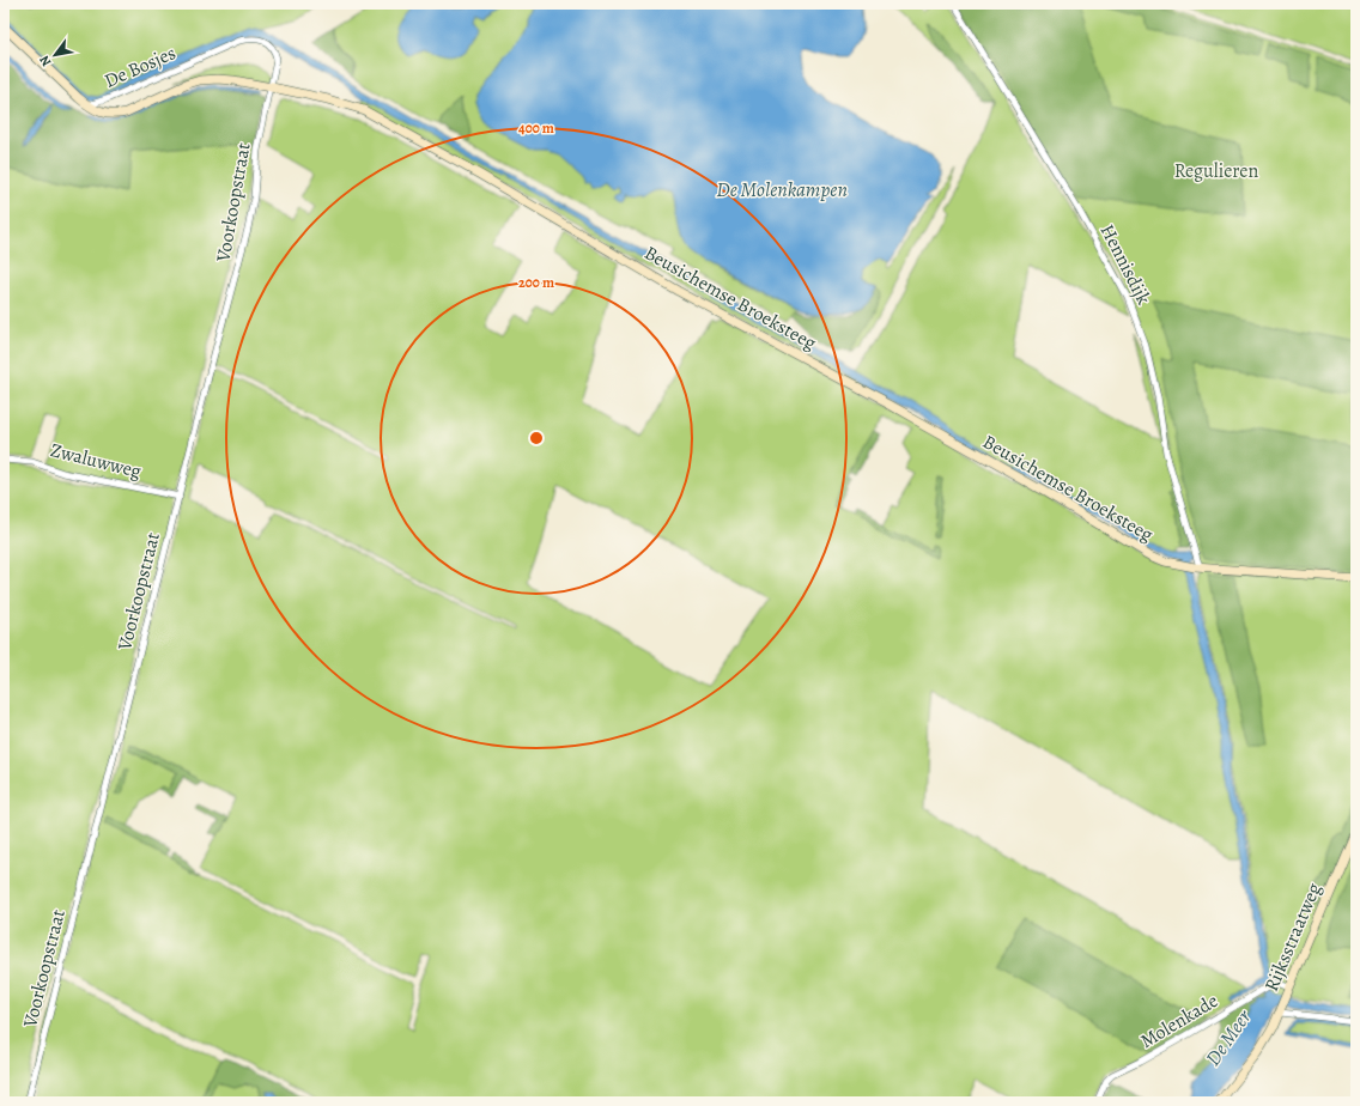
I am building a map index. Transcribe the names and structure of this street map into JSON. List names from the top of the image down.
{
  "streets": {
    "street": [
      "De Bosjes",
      "Voorkoopstraat",
      "Hennisdijk",
      "Beusichemse Broeksteeg",
      "Zwaluwweg",
      "Rijksstraatweg",
      "Molenkade"
    ]
  },
  "crossings": [
    ["De Bosjes", "Voorkoopstraat"],
    ["De Bosjes", "Beusichemse Broeksteeg"],
    ["Voorkoopstraat", "Beusichemse Broeksteeg"],
    ["Voorkoopstraat", "Zwaluwweg"],
    ["Hennisdijk", "Beusichemse Broeksteeg"],
    ["Rijksstraatweg", "Molenkade"]
  ],
  "water": ["De Molenkampen", "De Meer"],
  "parks": ["Regulieren"],
  "north": "bottom left",
  "rings": ["400 m", "200 m"]
}
